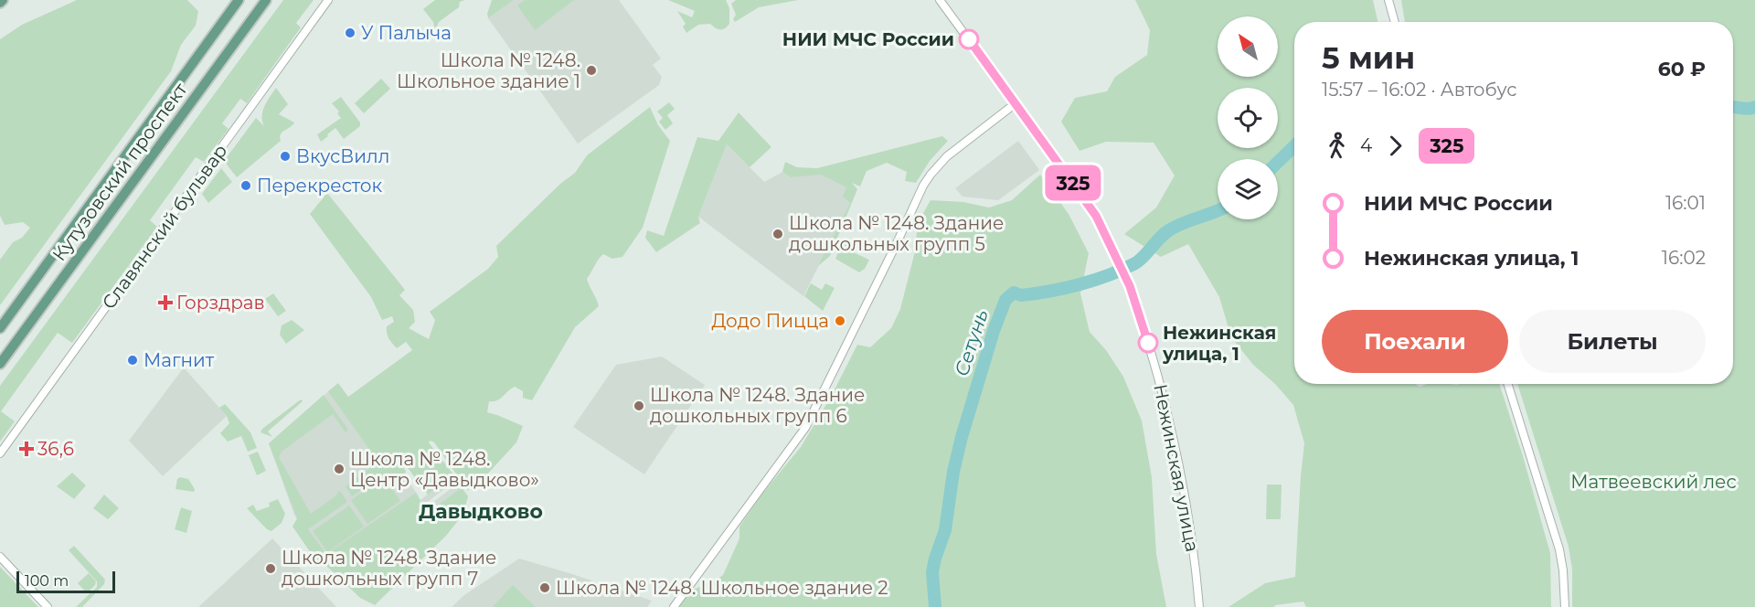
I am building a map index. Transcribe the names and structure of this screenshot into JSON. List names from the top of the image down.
{
  "streets": {
    "main road": ["Кутузовский проспект"],
    "street": ["Славянский бульвар", "Нежинская улица"]
  },
  "districts": ["Давыдково"],
  "water": ["Сетунь"],
  "parks": ["Матвеевский лес"],
  "places": {
    "other": [
      "У Палыча",
      "НИИ МЧС России",
      "Школа № 1248. Школьное здание 1",
      "ВкусВилл",
      "Перекресток",
      "Школа № 1248. Здание дошкольных групп 5",
      "Додо Пицца",
      "Нежинская улица, 1",
      "Магнит",
      "Школа № 1248. Здание дошкольных групп 6",
      "Школа № 1248. Центр «Давыдково»",
      "Школа № 1248. Здание дошкольных групп 7",
      "Школа № 1248. Школьное здание 2"
    ],
    "health": ["Горздрав", "36,6"]
  },
  "lines": ["bus line 325"],
  "scale_bar": "100 m",
  "north": "top left",
  "page": {
    "on_map": "325",
    "heading": ["5 мин", "15:57 – 16:02 · Автобус", "60 ₽"],
    "legs": ["4", "325"],
    "list": [
      {
        "name": "НИИ МЧС России",
        "value": "16:01"
      },
      {
        "name": "Нежинская улица, 1",
        "value": "16:02"
      }
    ],
    "buttons": ["Поехали", "Билеты"],
    "scale": "100 m"
  }
}
